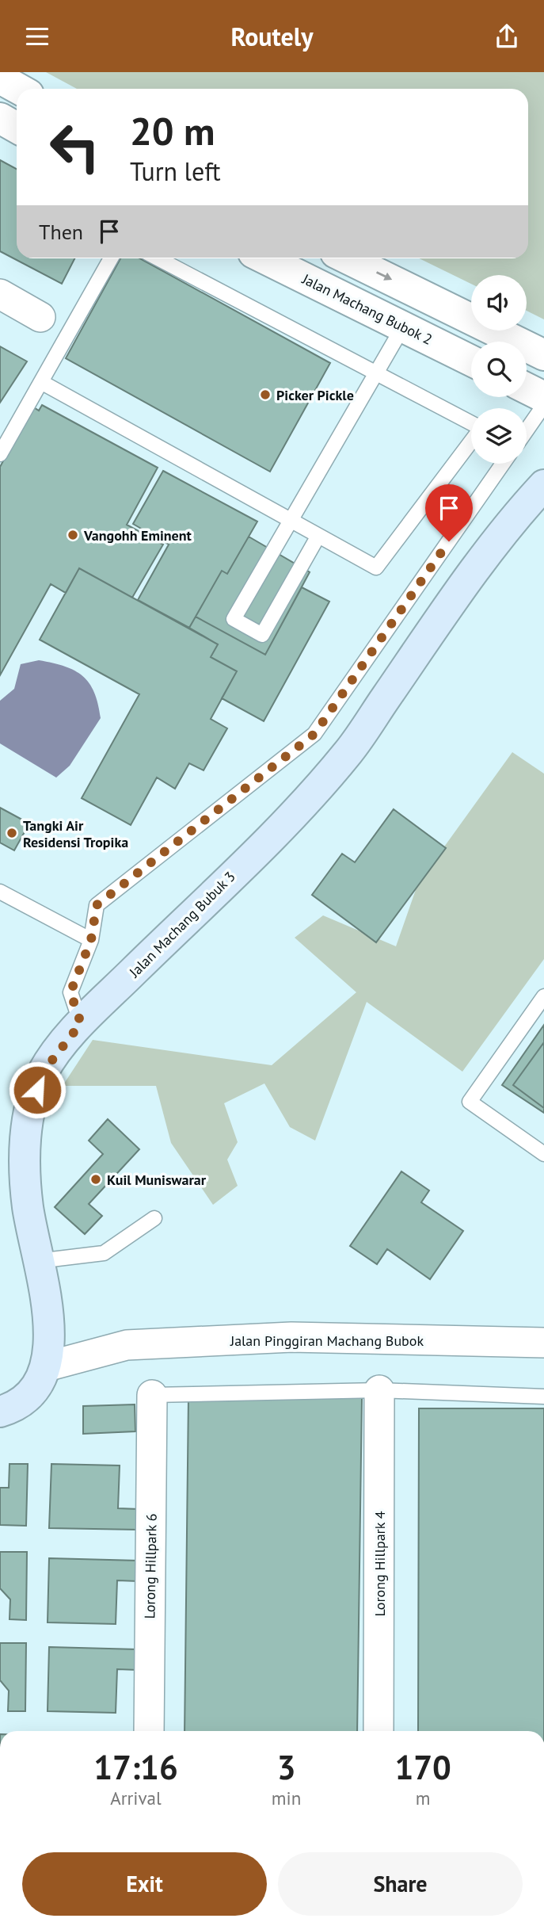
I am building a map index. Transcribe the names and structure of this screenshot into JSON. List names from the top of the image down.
{
  "streets": {
    "main road": ["Jalan Machang Bubuk 3"],
    "street": [
      "Jalan Machang Bubok 2",
      "Jalan Pinggiran Machang Bubok",
      "Lorong Hillpark 4",
      "Lorong Hillpark 6"
    ]
  },
  "crossings": [
    ["Jalan Machang Bubuk 3", "Jalan Pinggiran Machang Bubok"]
  ],
  "places": [
    "Picker Pickle",
    "Vangohh Eminent",
    "Tangki Air Residensi Tropika",
    "Kuil Muniswarar"
  ],
  "page": {
    "header": "Routely",
    "turn": ["20 m", "Turn left"],
    "then": "Then",
    "eta": [
      "17:16",
      "Arrival",
      "3",
      "min",
      "170",
      "m"
    ],
    "buttons": ["Exit", "Share"]
  }
}
